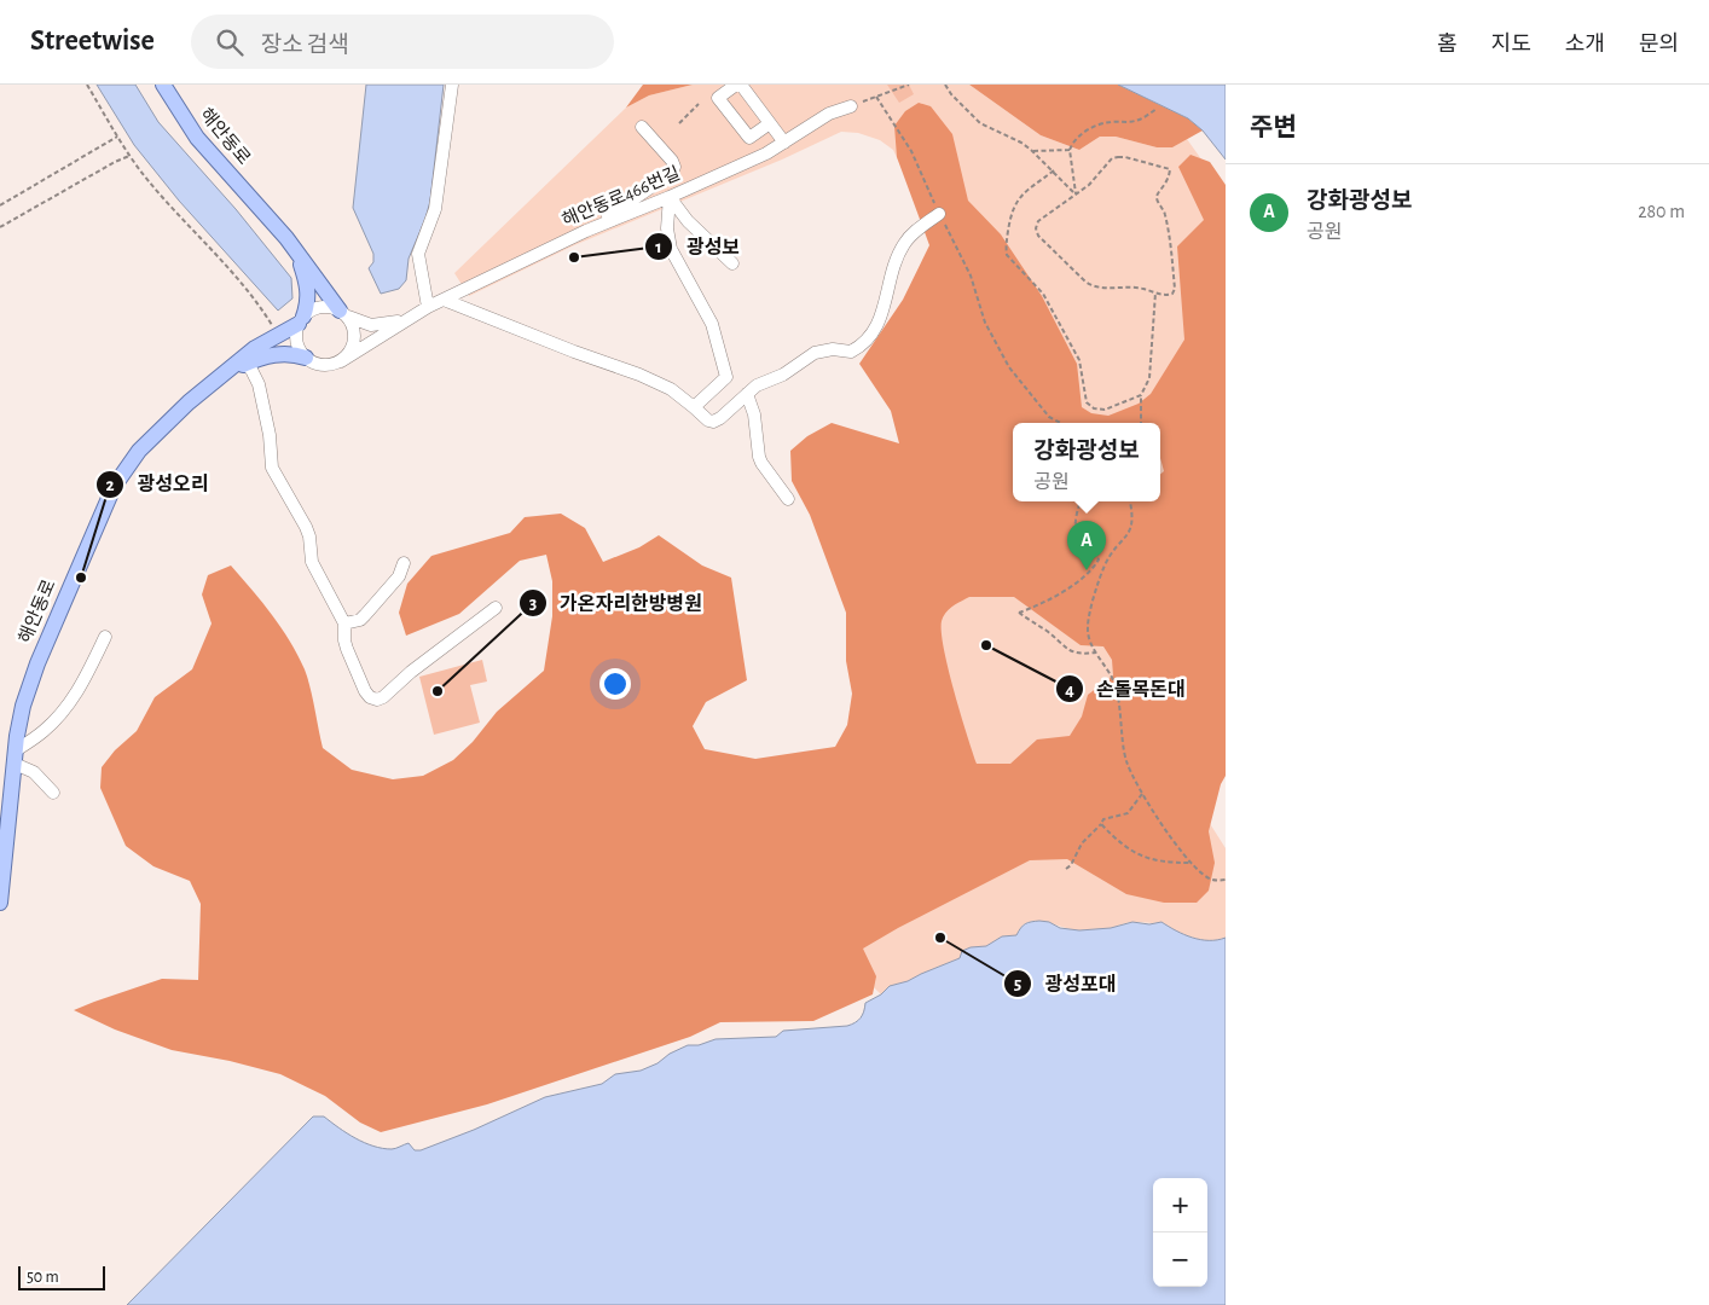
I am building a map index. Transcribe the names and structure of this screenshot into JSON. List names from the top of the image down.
{
  "streets": {
    "main road": ["해안동로"],
    "street": ["해안동로466번길"]
  },
  "crossings": [
    ["해안동로", "해안동로466번길"]
  ],
  "places": [
    "광성보",
    "광성오리",
    "손돌목돈대",
    "가온자리한방병원",
    "광성포대"
  ],
  "scale_bar": "50 m",
  "page": {
    "header": "Streetwise",
    "search": "장소 검색",
    "nav": [
      "홈",
      "지도",
      "소개",
      "문의"
    ],
    "heading": "주변",
    "list": [
      {
        "mark": "A",
        "name": "강화광성보",
        "note": "공원",
        "value": "280 m"
      }
    ],
    "popup": ["강화광성보", "공원"],
    "pins": "A",
    "map_buttons": ["+", "−"],
    "scale": "50 m"
  }
}
